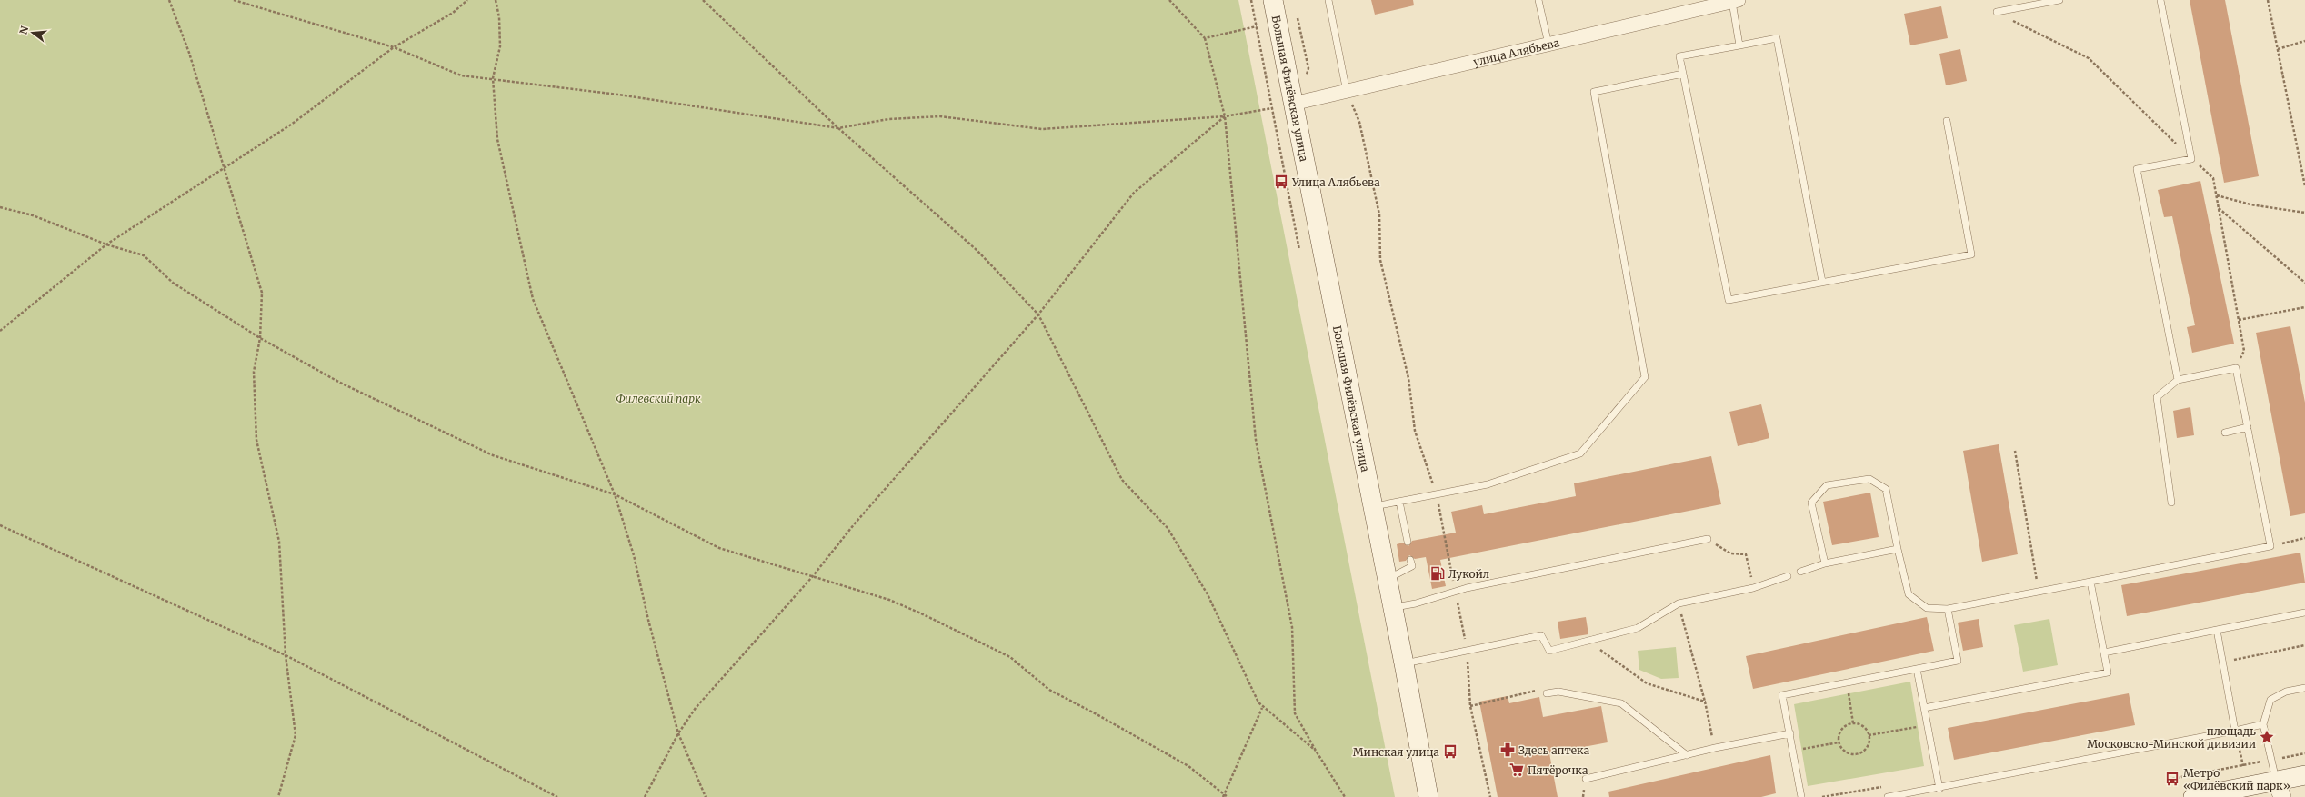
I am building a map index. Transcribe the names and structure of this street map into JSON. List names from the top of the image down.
{
  "streets": {
    "main road": ["Большая Филёвская улица"],
    "street": ["улица Алябьева"]
  },
  "crossings": [
    ["улица Алябьева", "Большая Филёвская улица"]
  ],
  "parks": ["Филевский парк"],
  "places": {
    "bus stop": ["Улица Алябьева", "Минская улица", "Метро «Филёвский парк»"],
    "fuel station": ["Лукойл"],
    "place": ["площадь Московско-Минской дивизии"],
    "pharmacy": ["Здесь аптека"],
    "supermarket": ["Пятёрочка"]
  },
  "north": "left"
}
